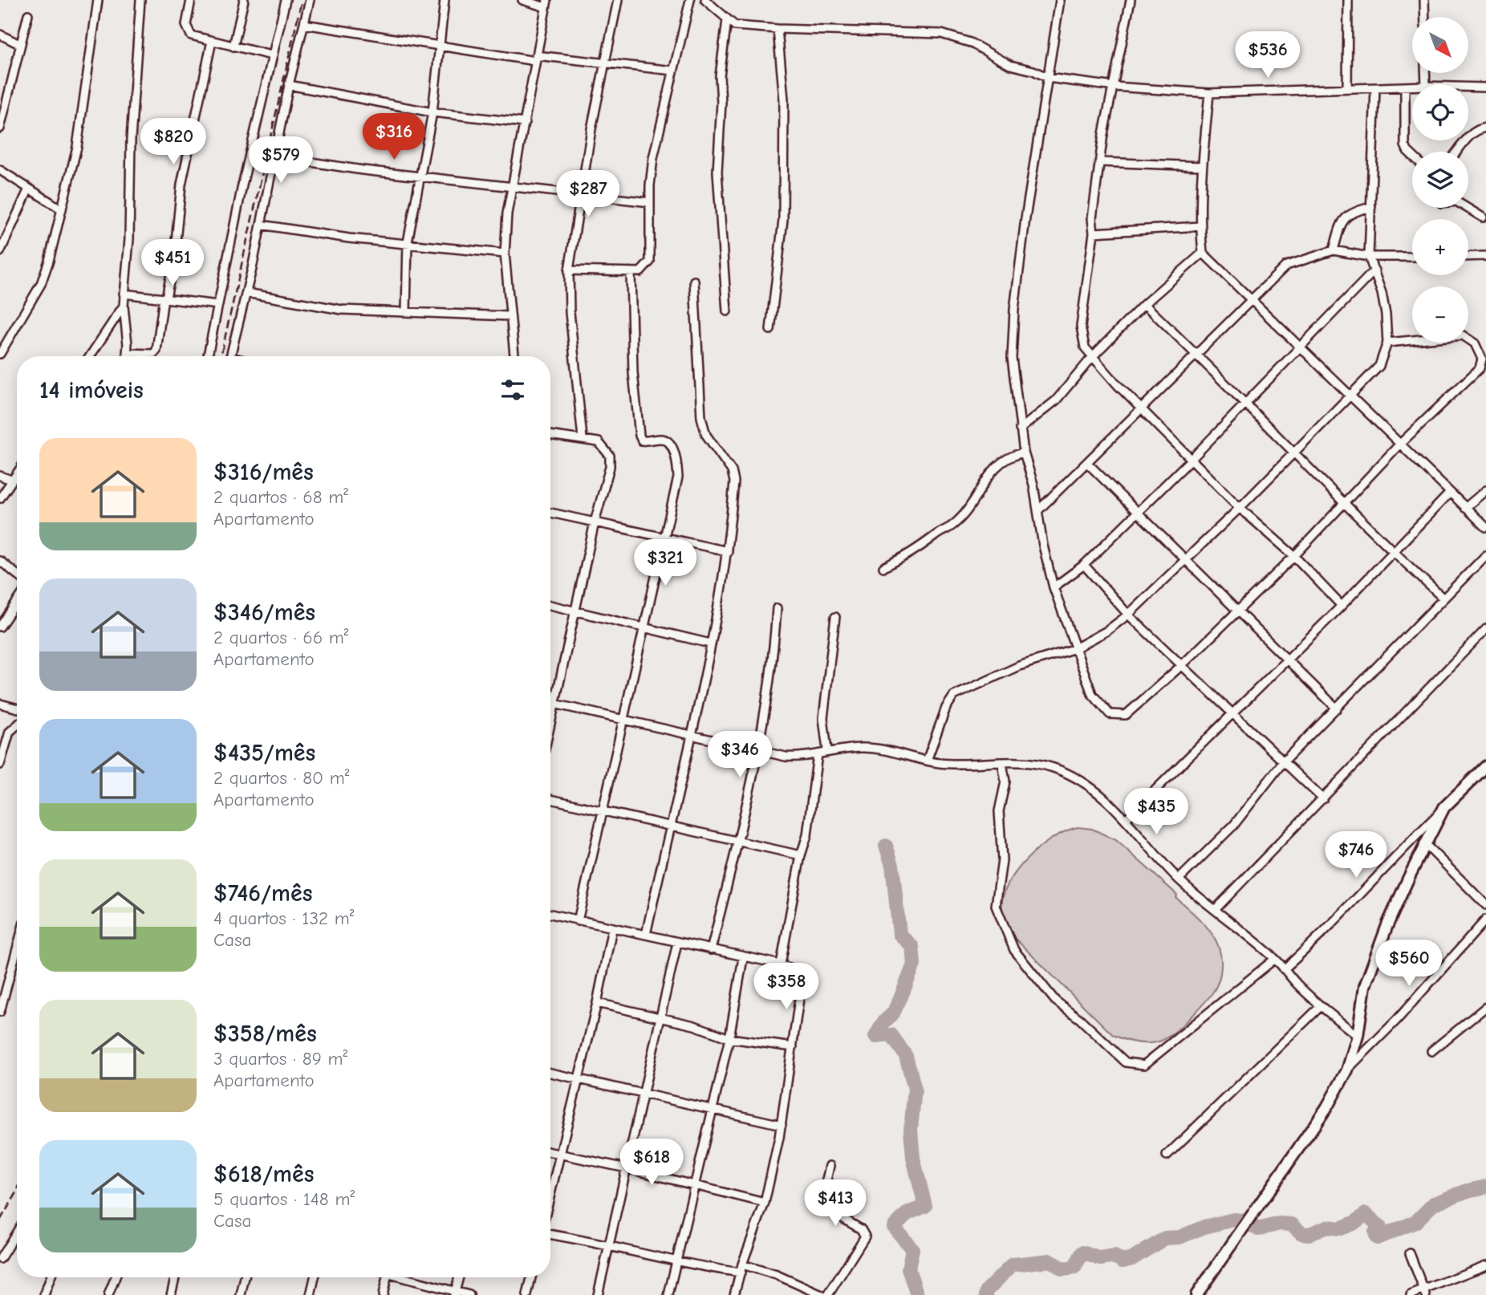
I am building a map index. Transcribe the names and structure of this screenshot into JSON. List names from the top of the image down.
{
  "north": "bottom right",
  "page": {
    "map_buttons": ["+", "−"],
    "price": [
      "$536",
      "$316",
      "$820",
      "$579",
      "$287",
      "$451",
      "$321",
      "$346",
      "$435",
      "$746",
      "$560",
      "$358",
      "$618",
      "$413"
    ],
    "heading": "14 imóveis",
    "list": [
      {
        "name": "$316/mês",
        "note": "2 quartos · 68 m² · Apartamento"
      },
      {
        "name": "$346/mês",
        "note": "2 quartos · 66 m² · Apartamento"
      },
      {
        "name": "$435/mês",
        "note": "2 quartos · 80 m² · Apartamento"
      },
      {
        "name": "$746/mês",
        "note": "4 quartos · 132 m² · Casa"
      },
      {
        "name": "$358/mês",
        "note": "3 quartos · 89 m² · Apartamento"
      },
      {
        "name": "$618/mês",
        "note": "5 quartos · 148 m² · Casa"
      }
    ]
  }
}
